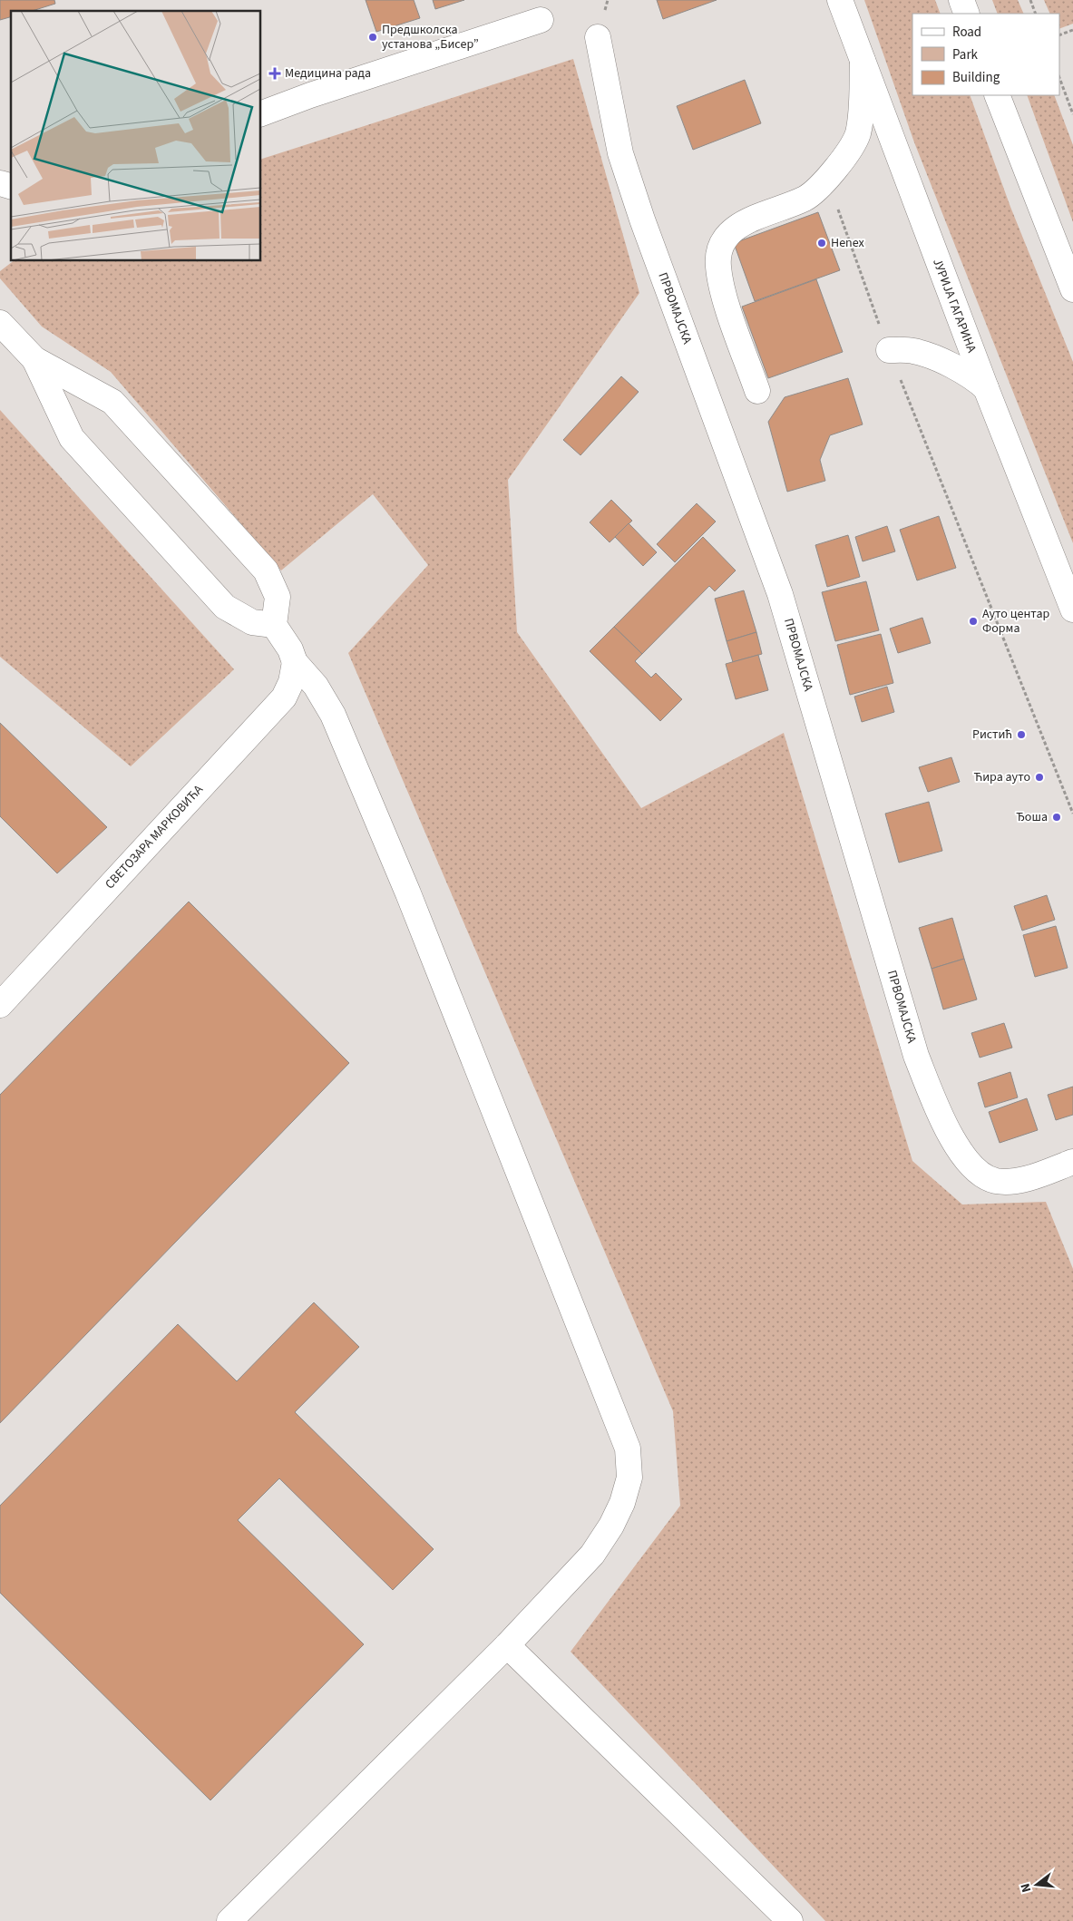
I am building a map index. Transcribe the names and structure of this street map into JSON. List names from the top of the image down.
{
  "streets": {
    "street": ["ЈУРИЈА ГАГАРИНА", "ПРВОМАЈСКА", "СВЕТОЗАРА МАРКОВИЋА"]
  },
  "places": {
    "other": [
      "Предшколска установа „Бисер”",
      "Henex",
      "Ауто центар Форма",
      "Ристић",
      "Ћира ауто",
      "Ђоша"
    ],
    "health": ["Медицина рада"]
  },
  "legend": ["Road", "Park", "Building"],
  "north": "left"
}
